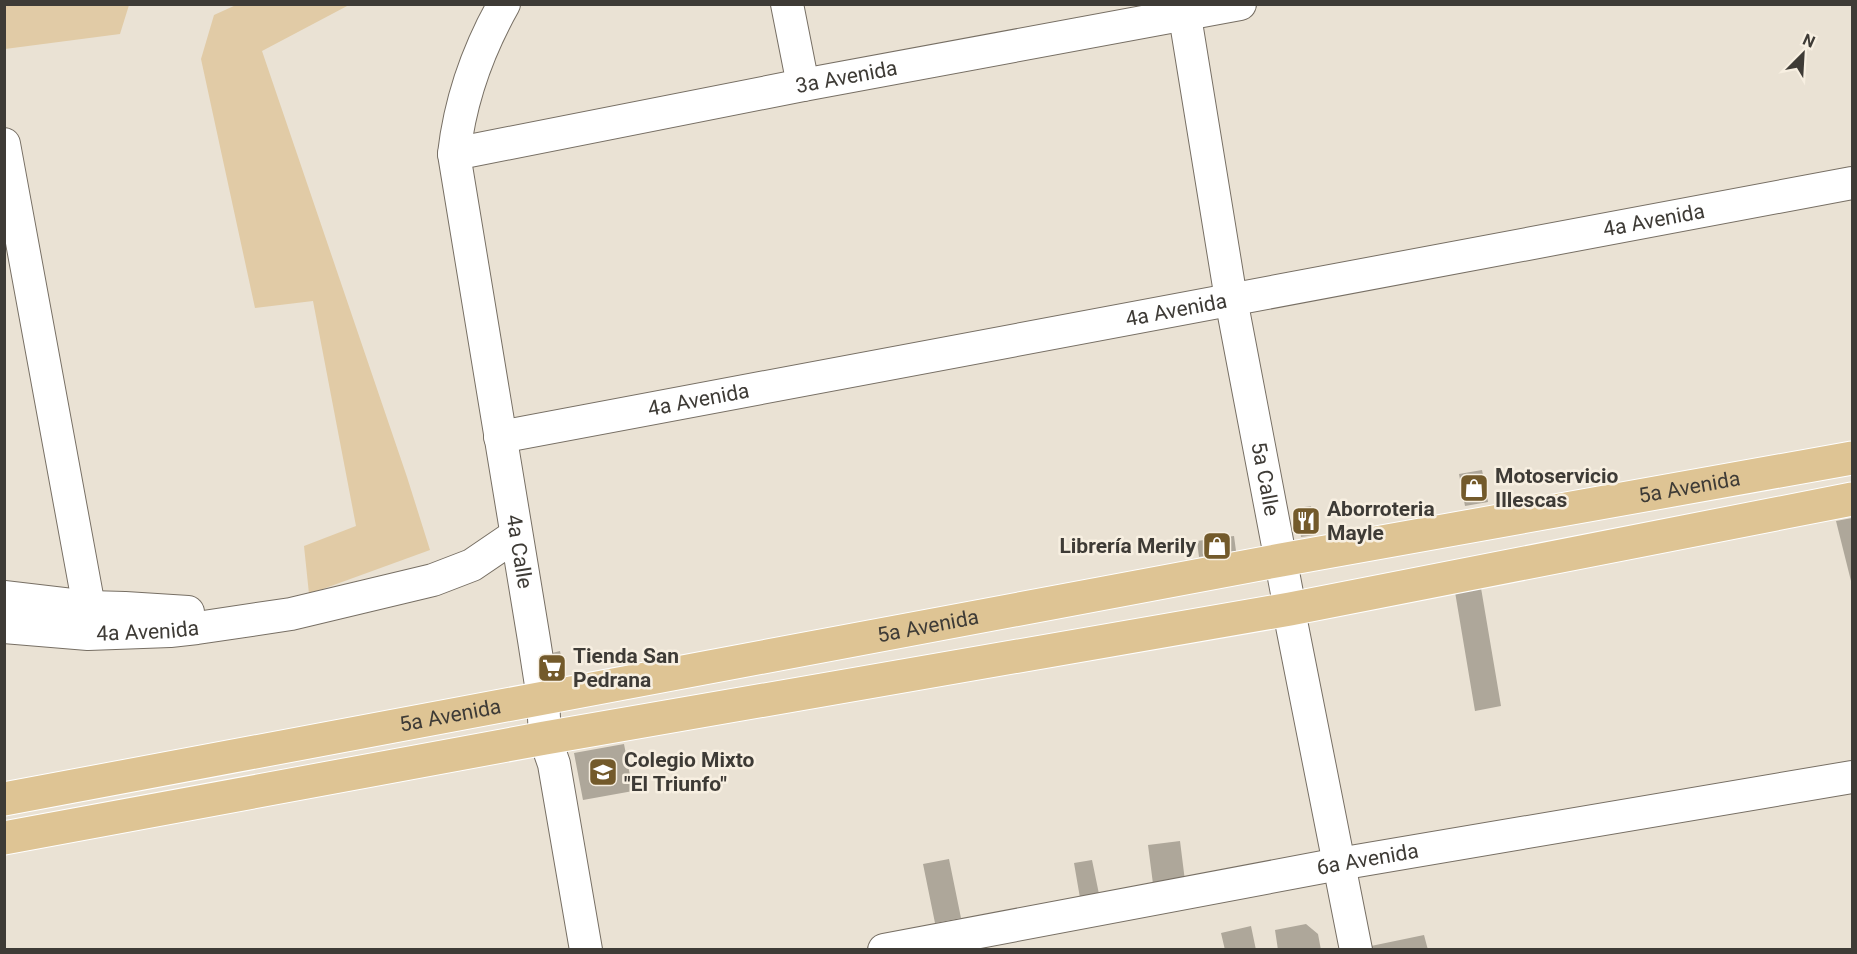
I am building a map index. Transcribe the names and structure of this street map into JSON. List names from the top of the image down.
{
  "streets": {
    "main road": ["5a Avenida"],
    "street": [
      "3a Avenida",
      "4a Avenida",
      "5a Calle",
      "4a Calle",
      "6a Avenida"
    ]
  },
  "crossings": [
    ["3a Avenida", "5a Calle"],
    ["3a Avenida", "4a Calle"],
    ["4a Avenida", "5a Calle"],
    ["4a Avenida", "4a Calle"],
    ["5a Calle", "5a Avenida"],
    ["5a Calle", "6a Avenida"],
    ["5a Avenida", "4a Calle"]
  ],
  "places": {
    "shop": ["Motoservicio Illescas", "Librería Merily"],
    "restaurant": ["Aborroteria Mayle"],
    "supermarket": ["Tienda San Pedrana"],
    "school or university": ["Colegio Mixto \"El Triunfo\""]
  },
  "north": "top right"
}
